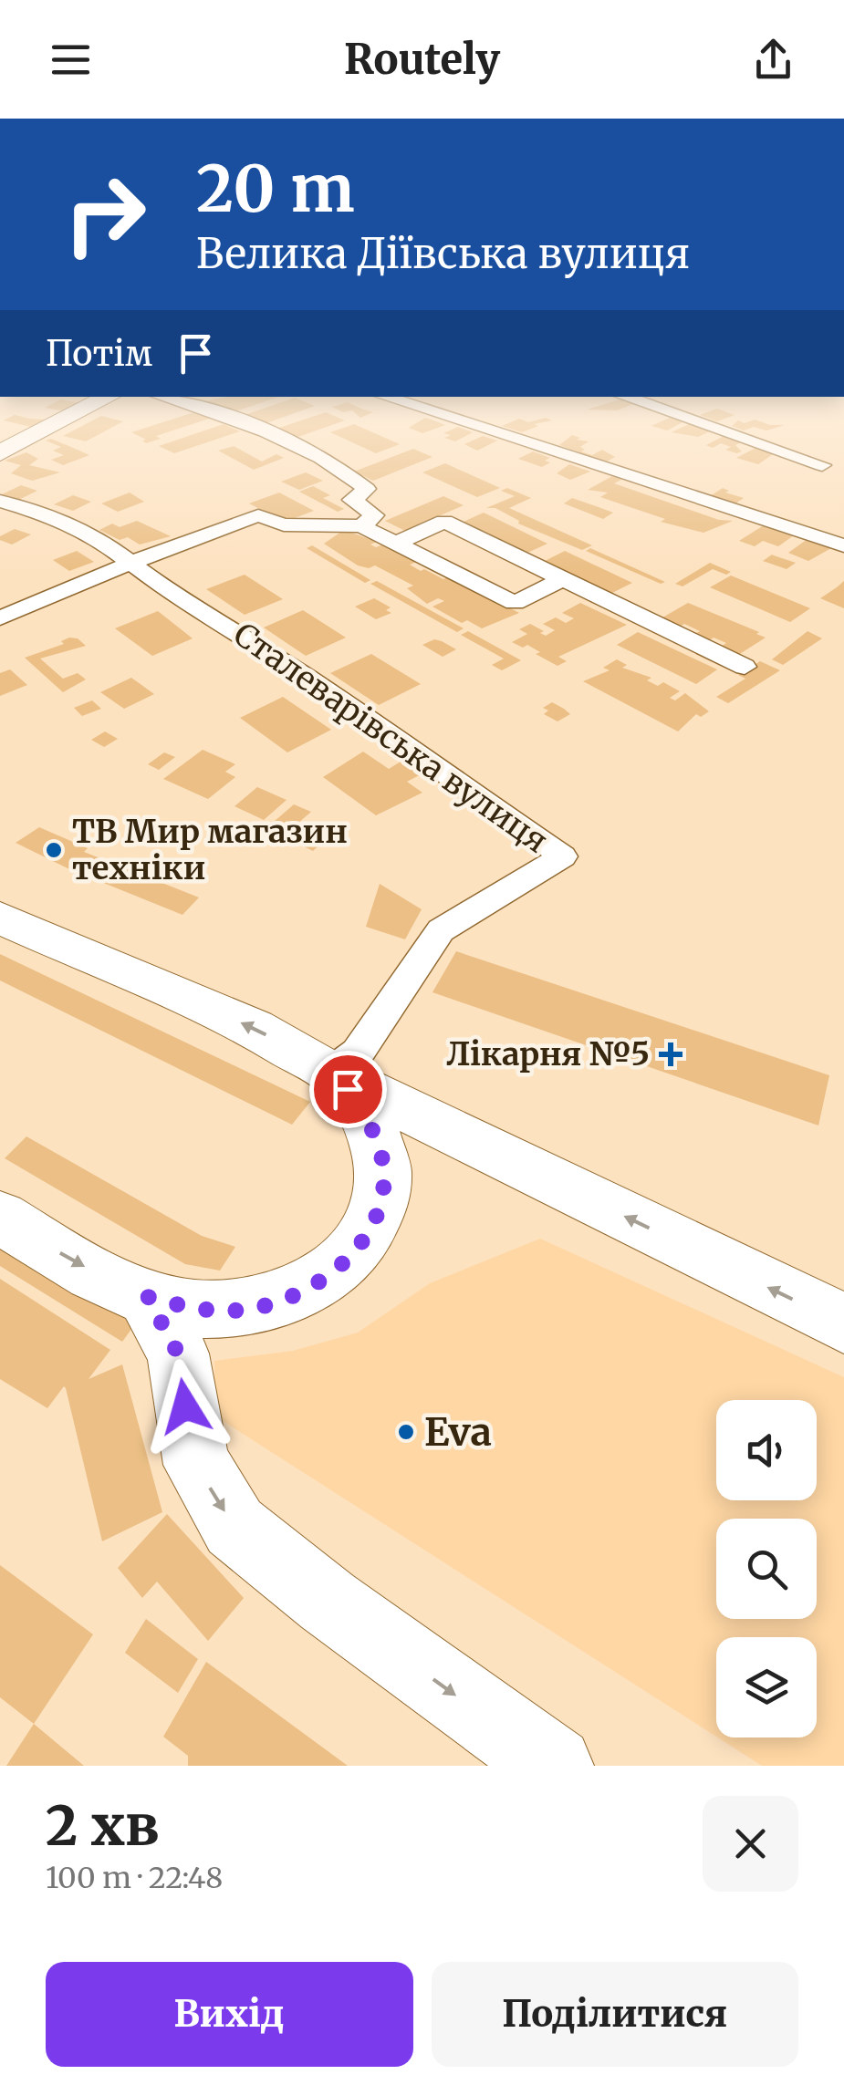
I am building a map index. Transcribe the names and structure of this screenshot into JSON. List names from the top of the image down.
{
  "streets": {
    "street": ["Сталеварівська вулиця"]
  },
  "places": {
    "other": ["ТВ Мир магазин техніки", "Eva"],
    "health": ["Лікарня №5"]
  },
  "page": {
    "header": "Routely",
    "turn": ["20 m", "Велика Діївська вулиця"],
    "then": "Потім",
    "heading": ["2 хв", "100 m · 22:48"],
    "buttons": ["Вихід", "Поділитися"]
  }
}
